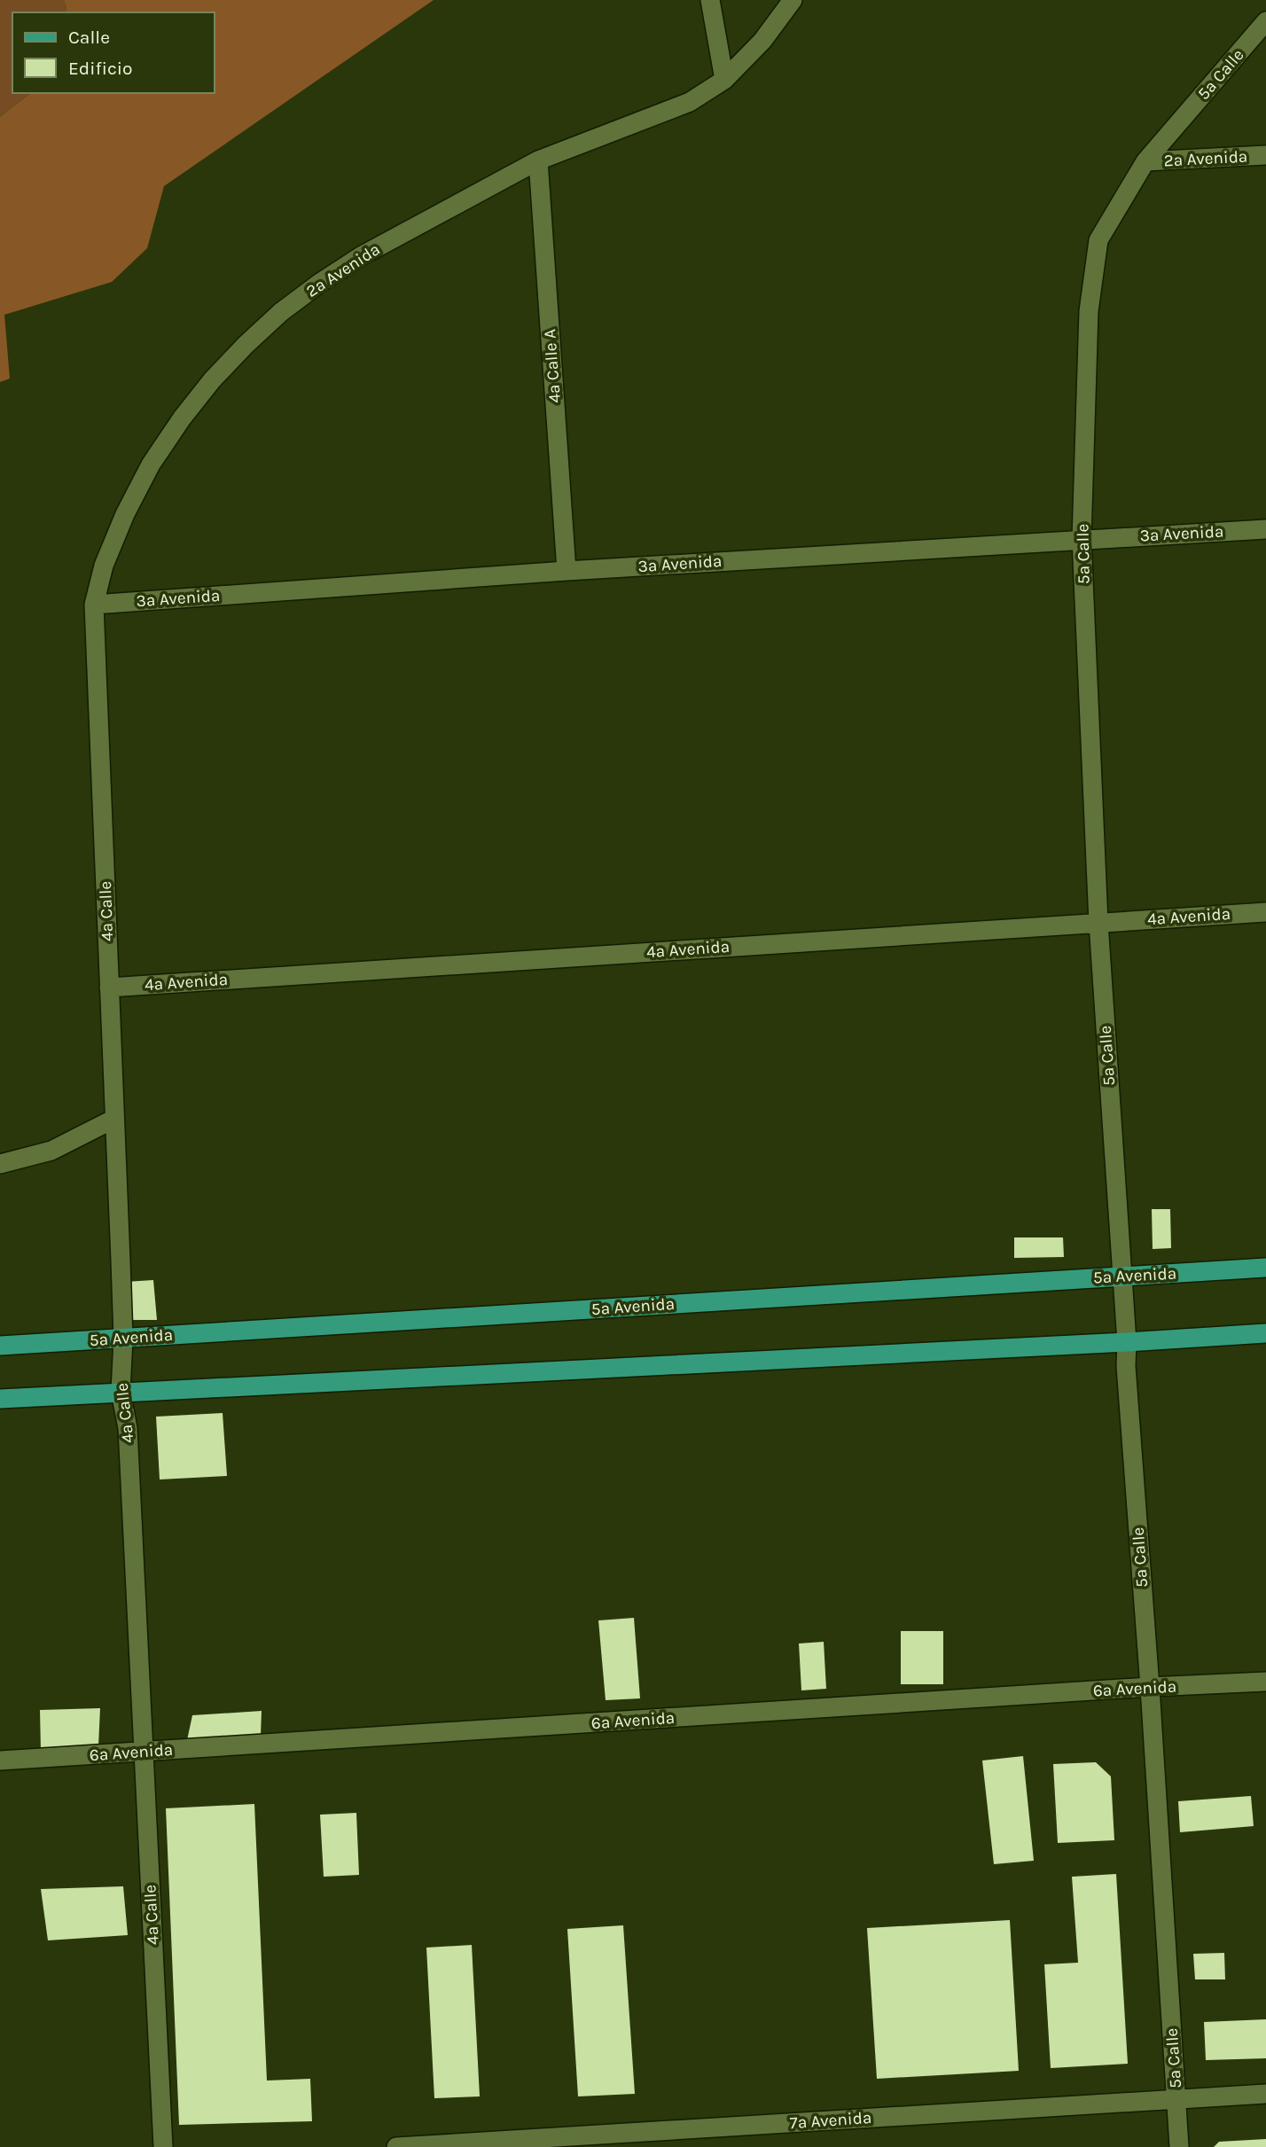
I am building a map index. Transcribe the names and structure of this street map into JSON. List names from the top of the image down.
{
  "streets": {
    "main road": ["5a Avenida"],
    "street": [
      "5a Calle",
      "2a Avenida",
      "4a Calle A",
      "3a Avenida",
      "4a Calle",
      "4a Avenida",
      "6a Avenida",
      "7a Avenida"
    ]
  },
  "crossings": [
    ["5a Calle", "2a Avenida"],
    ["5a Calle", "3a Avenida"],
    ["5a Calle", "4a Avenida"],
    ["5a Calle", "5a Avenida"],
    ["5a Calle", "6a Avenida"],
    ["5a Calle", "7a Avenida"],
    ["2a Avenida", "4a Calle A"],
    ["2a Avenida", "3a Avenida"],
    ["2a Avenida", "4a Calle"],
    ["4a Calle A", "3a Avenida"],
    ["3a Avenida", "4a Calle"],
    ["4a Calle", "4a Avenida"],
    ["4a Calle", "5a Avenida"],
    ["4a Calle", "6a Avenida"]
  ],
  "legend": ["Calle", "Edificio"]
}
